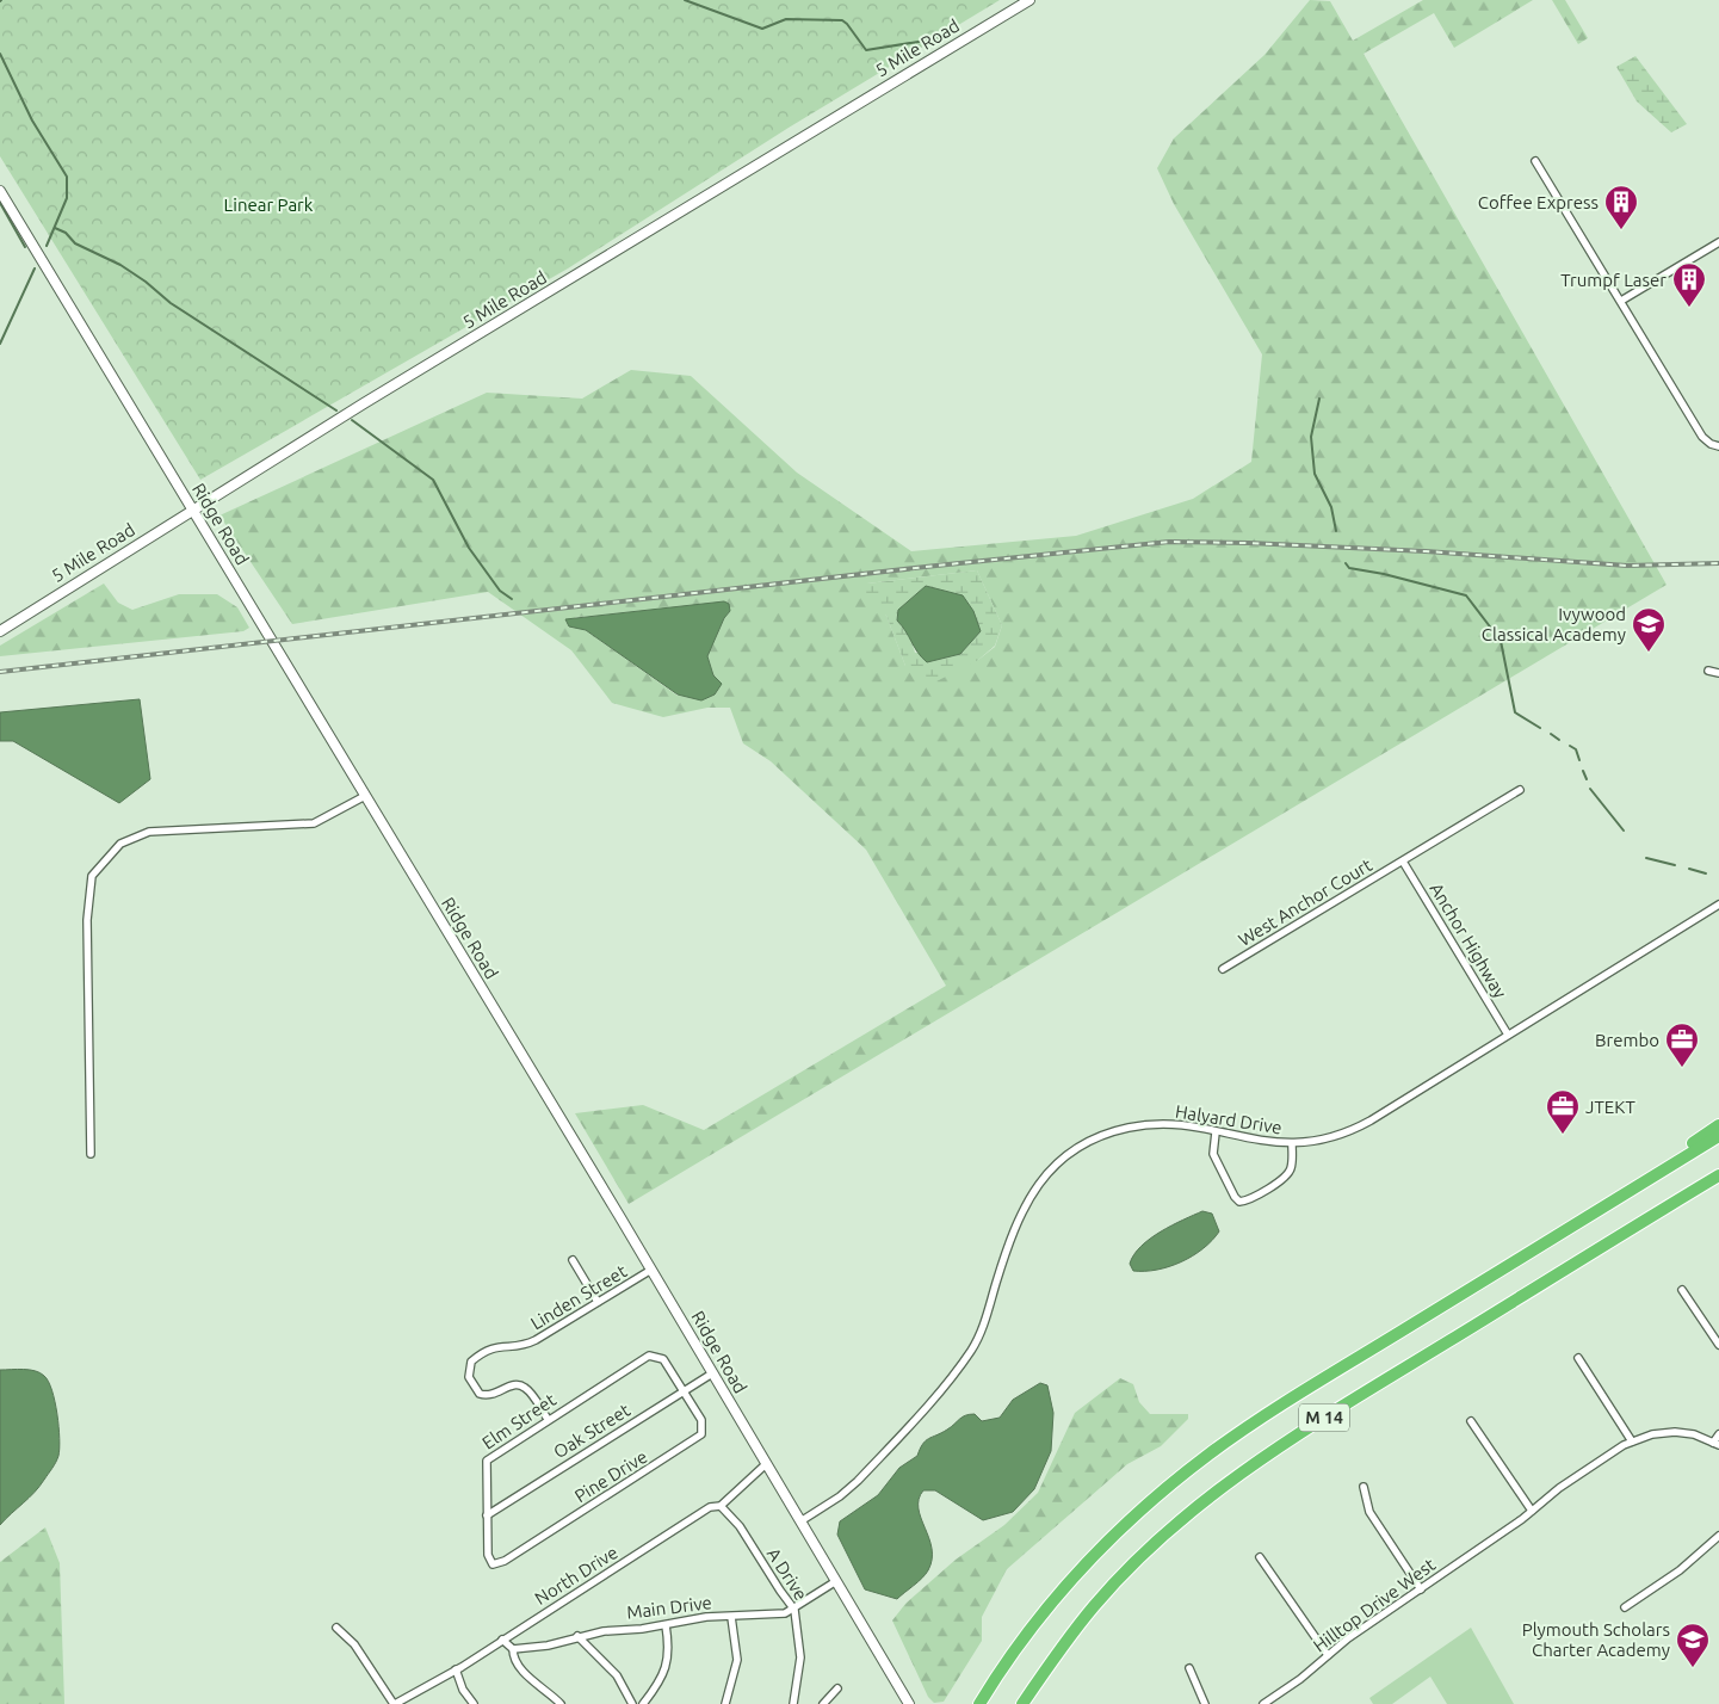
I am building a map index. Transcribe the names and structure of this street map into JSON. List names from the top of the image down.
{
  "streets": {
    "highway": ["M 14"],
    "street": [
      "5 Mile Road",
      "Ridge Road",
      "West Anchor Court",
      "Anchor Highway",
      "Halyard Drive",
      "Linden Street",
      "Elm Street",
      "Oak Street",
      "Pine Drive",
      "A Drive",
      "North Drive",
      "Hilltop Drive West",
      "Main Drive"
    ]
  },
  "crossings": [
    ["5 Mile Road", "Ridge Road"],
    ["Ridge Road", "Halyard Drive"],
    ["Ridge Road", "Linden Street"],
    ["Ridge Road", "Oak Street"],
    ["Ridge Road", "North Drive"],
    ["Ridge Road", "Main Drive"],
    ["West Anchor Court", "Anchor Highway"],
    ["Anchor Highway", "Halyard Drive"],
    ["Linden Street", "Elm Street"],
    ["Elm Street", "Oak Street"],
    ["Elm Street", "Pine Drive"],
    ["Oak Street", "Pine Drive"],
    ["A Drive", "North Drive"],
    ["A Drive", "Main Drive"]
  ],
  "parks": ["Linear Park"],
  "places": {
    "building": ["Coffee Express", "Trumpf Laser"],
    "school or university": ["Ivywood Classical Academy", "Plymouth Scholars Charter Academy"],
    "office": ["Brembo", "JTEKT"]
  }
}
